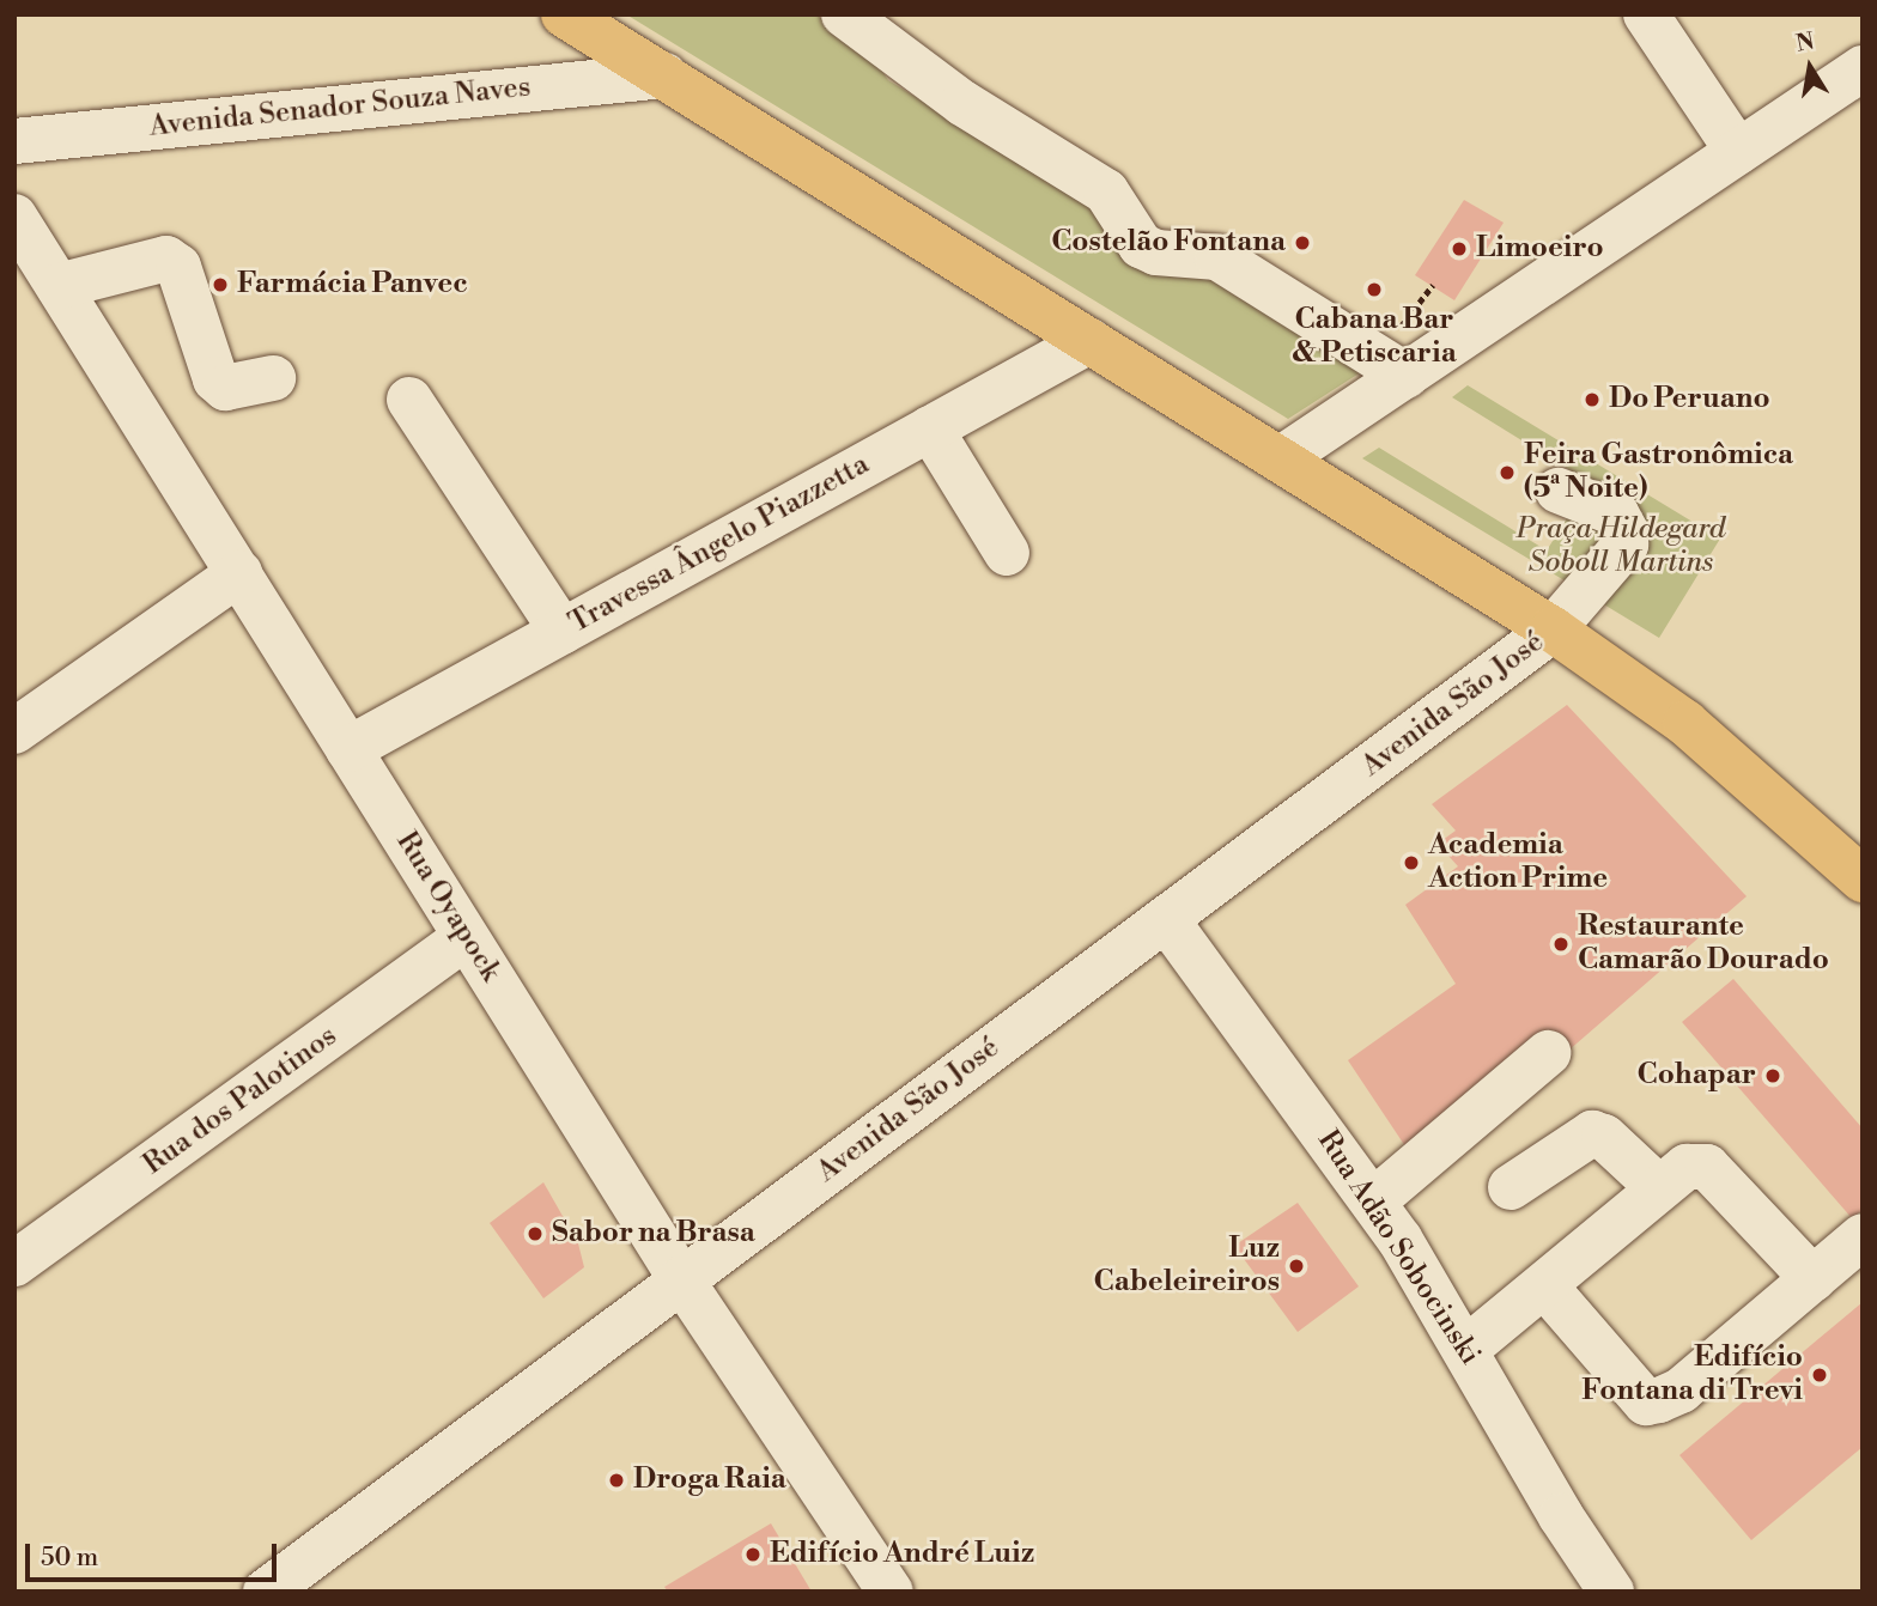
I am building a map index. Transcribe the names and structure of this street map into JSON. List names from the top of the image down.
{
  "streets": {
    "street": [
      "Avenida Senador Souza Naves",
      "Travessa Ângelo Piazzetta",
      "Avenida São José",
      "Rua Oyapock",
      "Rua dos Palotinos",
      "Rua Adão Sobocinski"
    ]
  },
  "crossings": [
    ["Travessa Ângelo Piazzetta", "Rua Oyapock"],
    ["Avenida São José", "Rua Oyapock"],
    ["Avenida São José", "Rua Adão Sobocinski"],
    ["Rua Oyapock", "Rua dos Palotinos"]
  ],
  "parks": ["Praça Hildegard Soboll Martins"],
  "places": [
    "Costelão Fontana",
    "Limoeiro",
    "Farmácia Panvec",
    "Cabana Bar & Petiscaria",
    "Do Peruano",
    "Feira Gastronômica (5ª Noite)",
    "Academia Action Prime",
    "Restaurante Camarão Dourado",
    "Cohapar",
    "Sabor na Brasa",
    "Luz Cabeleireiros",
    "Edifício Fontana di Trevi",
    "Droga Raia",
    "Edifício André Luiz"
  ],
  "scale_bar": "50 m",
  "north": "top"
}
